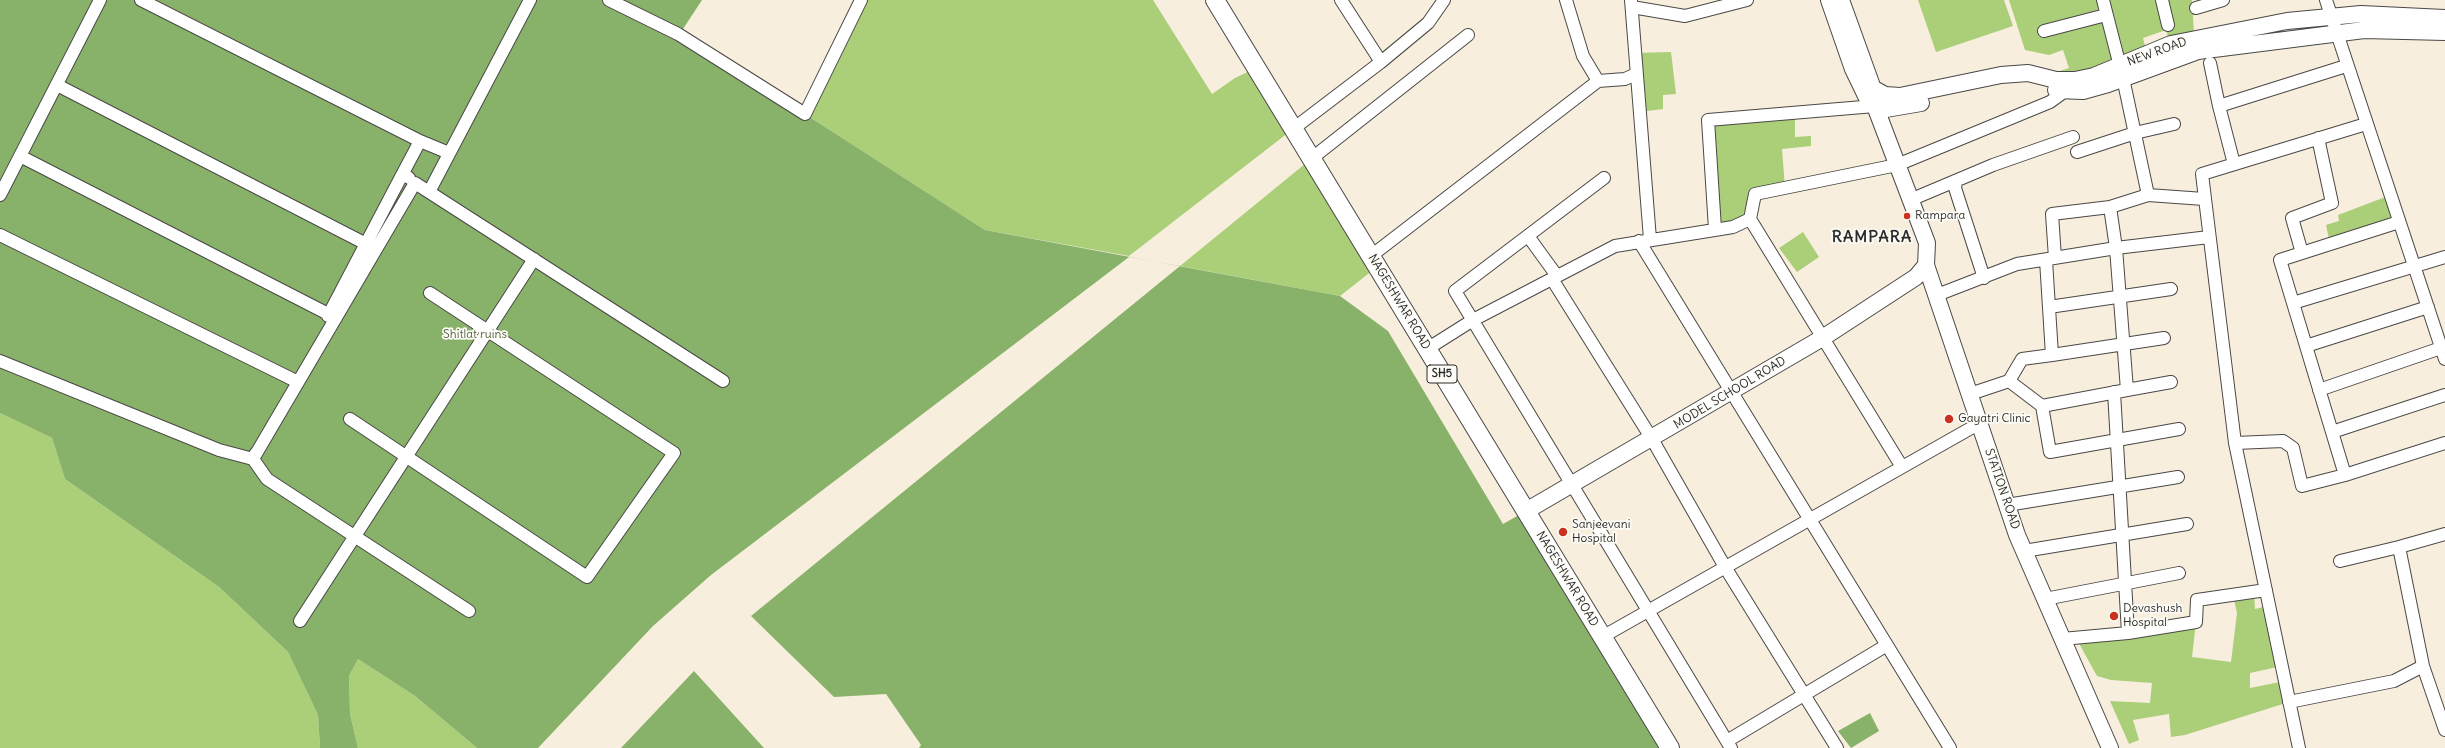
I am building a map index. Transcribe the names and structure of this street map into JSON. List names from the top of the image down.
{
  "streets": {
    "main road": ["NAGESHWAR ROAD", "SH5"],
    "street": ["NEW ROAD", "MODEL SCHOOL ROAD", "STATION ROAD"]
  },
  "crossings": [
    ["NAGESHWAR ROAD", "MODEL SCHOOL ROAD"],
    ["MODEL SCHOOL ROAD", "STATION ROAD"]
  ],
  "districts": ["RAMPARA"],
  "parks": ["Shitlat ruins"],
  "places": [
    "Rampara",
    "Gayatri Clinic",
    "Sanjeevani Hospital",
    "Devashush Hospital"
  ]
}
